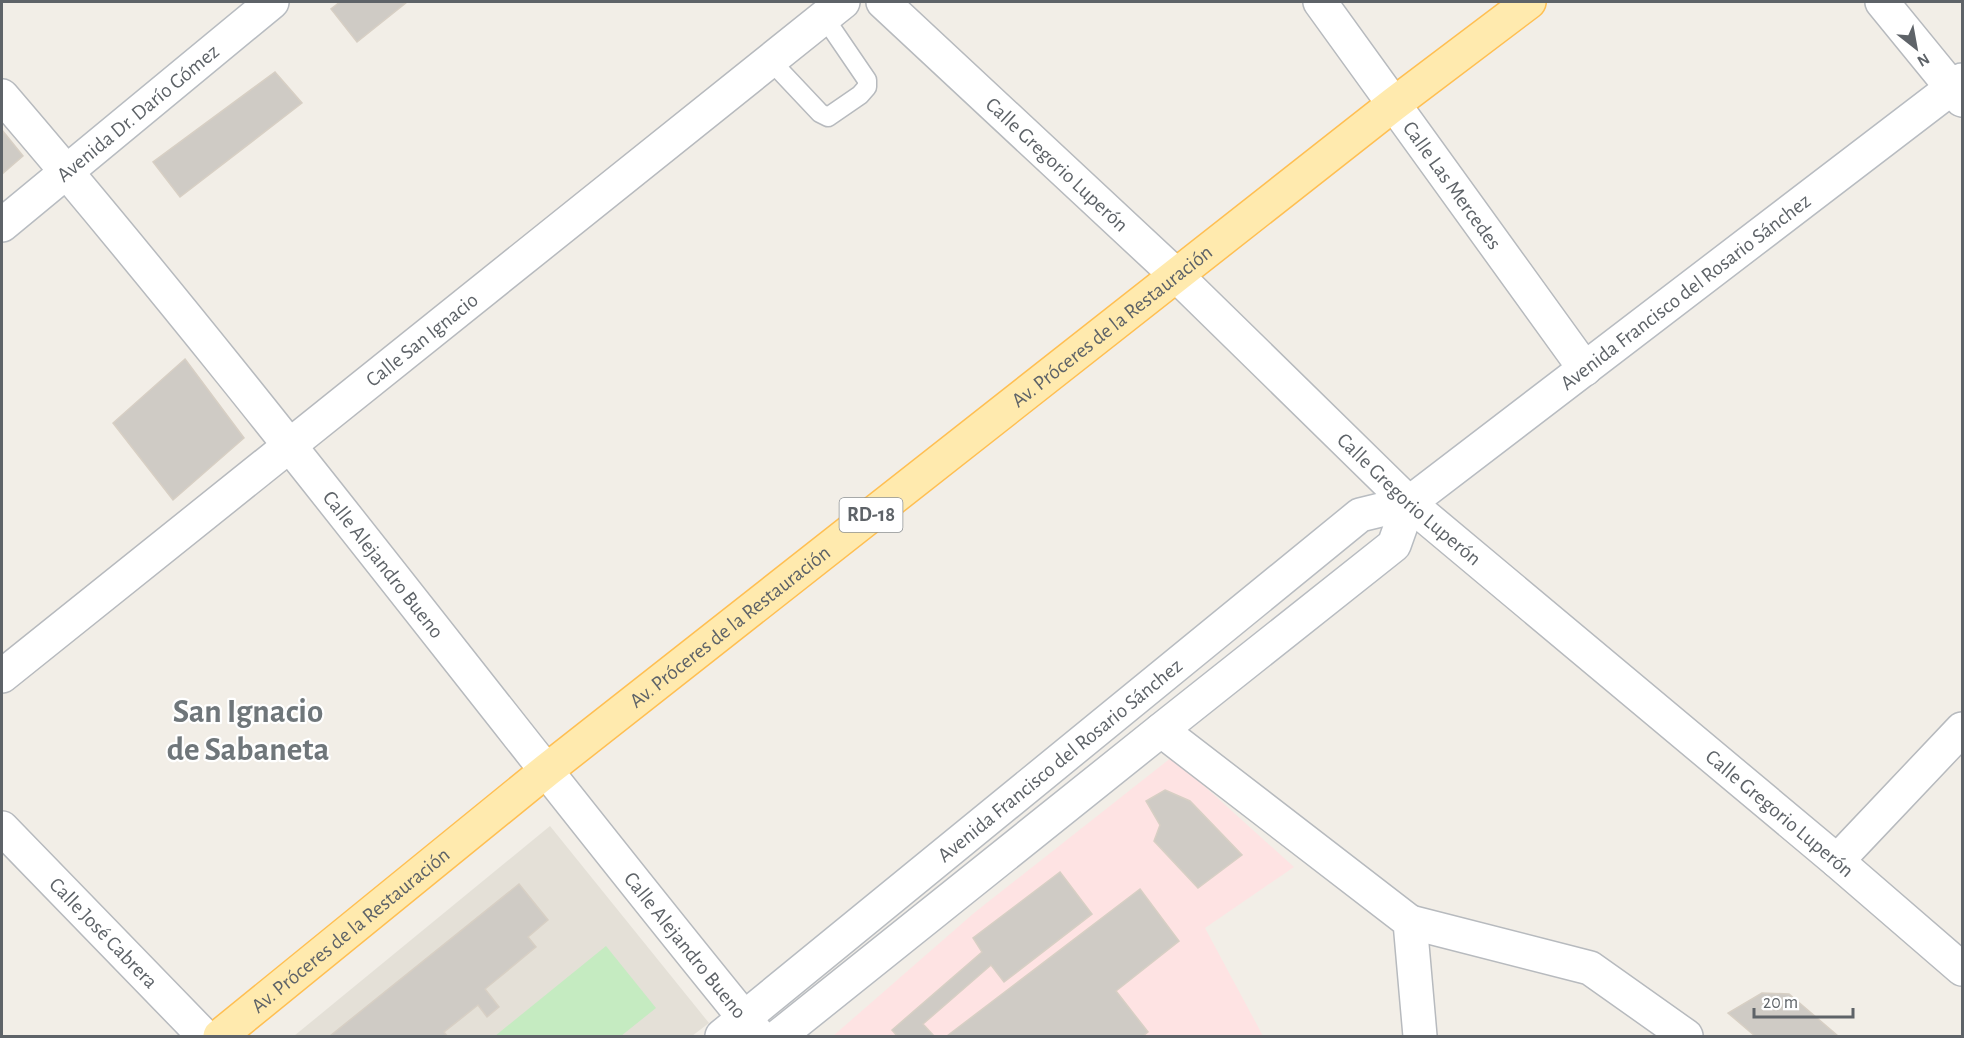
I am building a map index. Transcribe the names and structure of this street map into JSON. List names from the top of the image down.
{
  "streets": {
    "main road": ["Av. Próceres de la Restauración", "RD-18"],
    "street": [
      "Avenida Dr. Darío Gómez",
      "Calle Gregorio Luperón",
      "Calle Las Mercedes",
      "Avenida Francisco del Rosario Sánchez",
      "Calle San Ignacio",
      "Calle Alejandro Bueno",
      "Calle José Cabrera"
    ]
  },
  "crossings": [
    ["Avenida Dr. Darío Gómez", "Calle Alejandro Bueno"],
    ["Calle Gregorio Luperón", "Avenida Francisco del Rosario Sánchez"],
    ["Calle Gregorio Luperón", "Av. Próceres de la Restauración"],
    ["Calle Las Mercedes", "Avenida Francisco del Rosario Sánchez"],
    ["Calle Las Mercedes", "Av. Próceres de la Restauración"],
    ["Avenida Francisco del Rosario Sánchez", "Calle Alejandro Bueno"],
    ["Av. Próceres de la Restauración", "Calle Alejandro Bueno"],
    ["Calle San Ignacio", "Calle Alejandro Bueno"]
  ],
  "districts": ["San Ignacio de Sabaneta"],
  "scale_bar": "20 m",
  "north": "bottom right"
}
